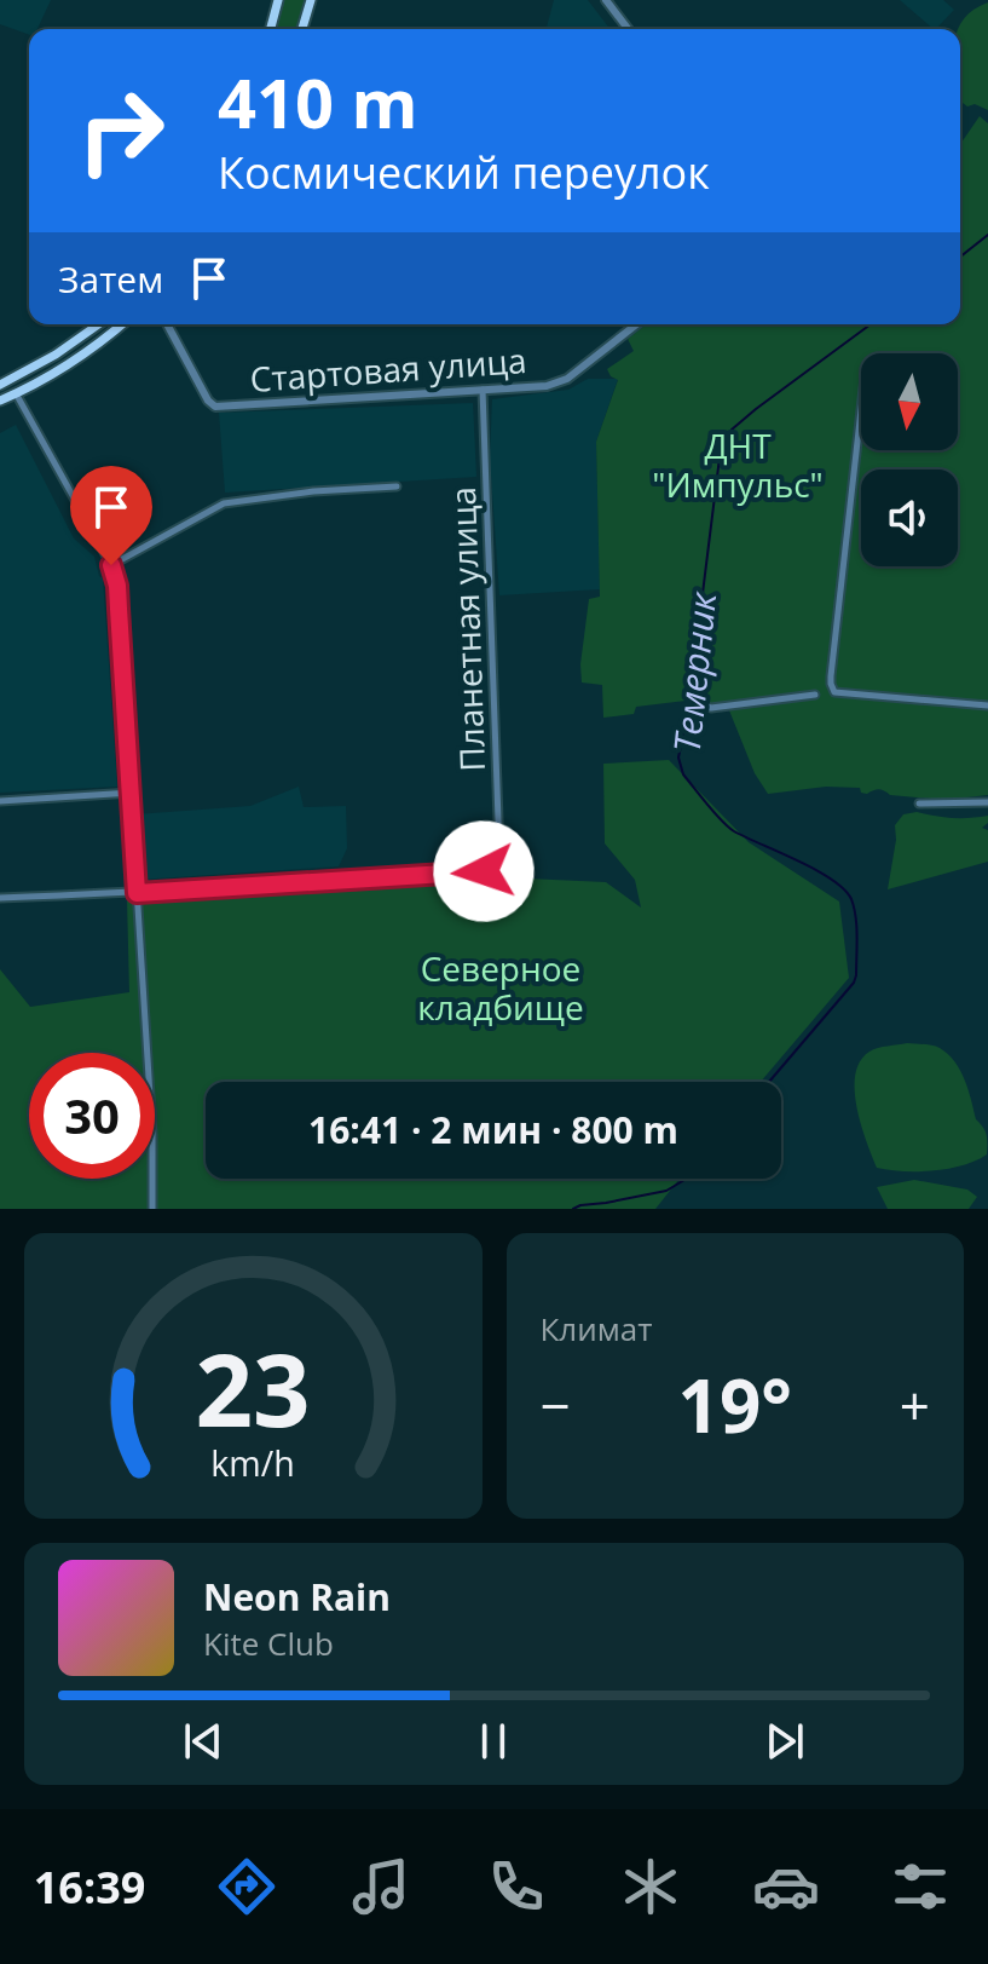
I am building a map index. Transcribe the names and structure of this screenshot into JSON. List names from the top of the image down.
{
  "streets": {
    "street": ["Стартовая улица", "Планетная улица"]
  },
  "crossings": [
    ["Стартовая улица", "Планетная улица"]
  ],
  "water": ["Темерник"],
  "parks": ["ДНТ \"Импульс\"", "Северное кладбище"],
  "north": "bottom",
  "page": {
    "turn": ["410 m", "Космический переулок"],
    "then": "Затем",
    "limit": "30",
    "trip": "16:41 · 2 мин · 800 m",
    "tile": "Климат",
    "heat": ["−", "19°", "+"],
    "song": ["Neon Rain", "Kite Club"],
    "tabs": "16:39",
    "gauge": ["23", "km/h"]
  }
}
